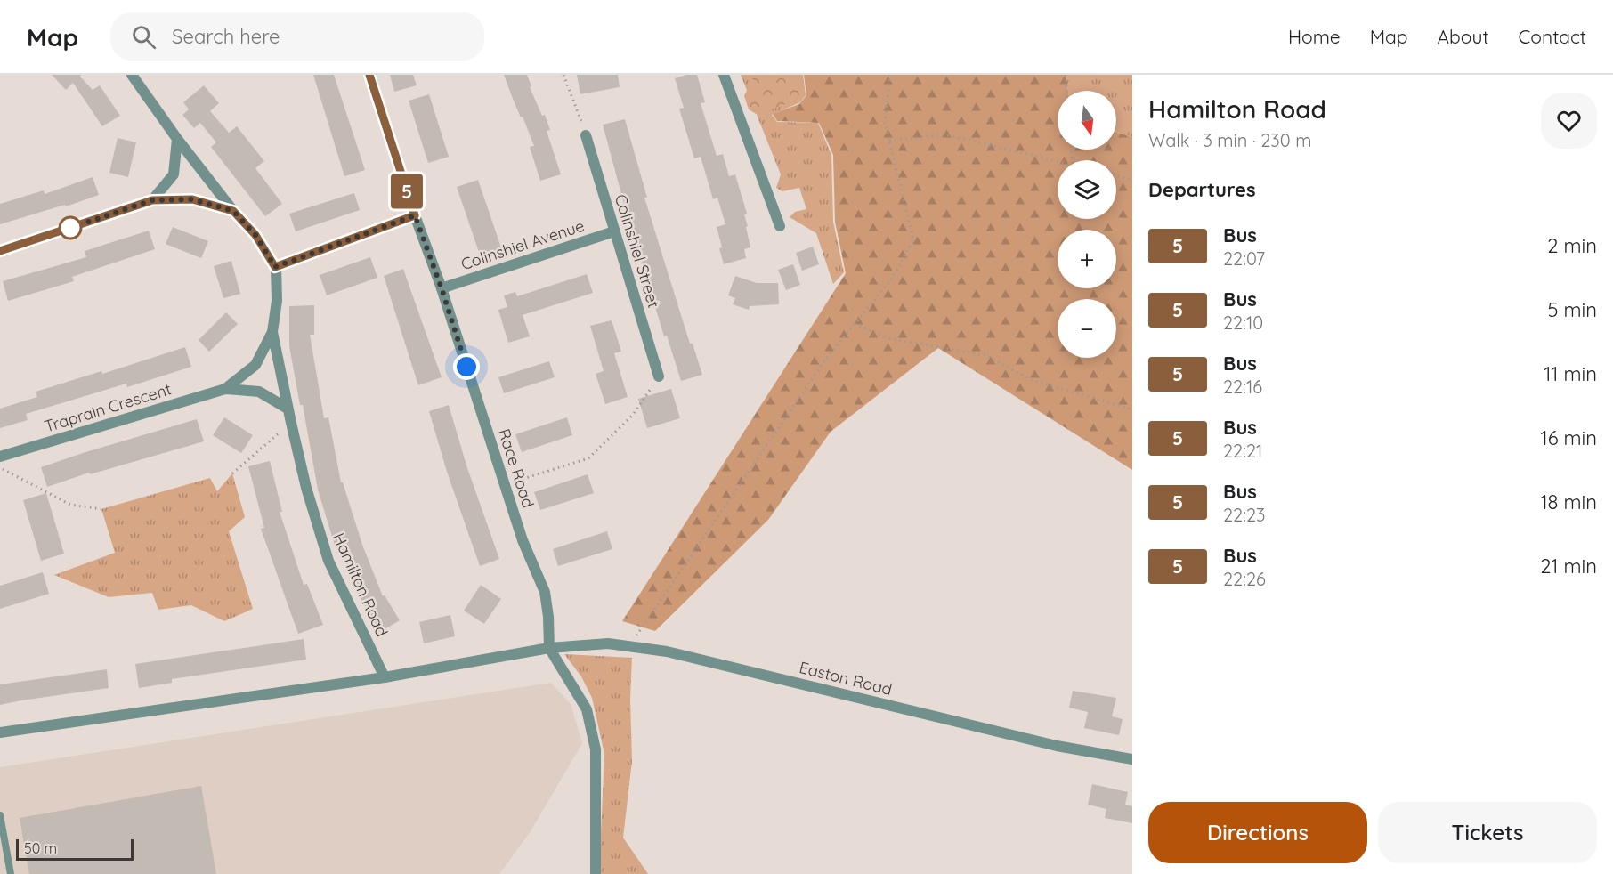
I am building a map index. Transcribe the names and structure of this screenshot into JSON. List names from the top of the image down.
{
  "streets": {
    "street": [
      "Colinshiel Avenue",
      "Colinshiel Street",
      "Traprain Crescent",
      "Race Road",
      "Hamilton Road",
      "Easton Road"
    ]
  },
  "crossings": [
    ["Colinshiel Avenue", "Colinshiel Street"],
    ["Colinshiel Avenue", "Race Road"],
    ["Traprain Crescent", "Hamilton Road"],
    ["Race Road", "Easton Road"],
    ["Hamilton Road", "Easton Road"]
  ],
  "lines": ["bus line 5"],
  "scale_bar": "50 m",
  "north": "bottom",
  "page": {
    "header": "Map",
    "search": "Search here",
    "nav": [
      "Home",
      "Map",
      "About",
      "Contact"
    ],
    "on_map": "5",
    "heading": [
      ["Hamilton Road", "Walk · 3 min · 230 m"],
      "Departures"
    ],
    "map_buttons": ["+", "−"],
    "list": [
      {
        "mark": "5",
        "name": "Bus",
        "note": "22:07",
        "value": "2 min"
      },
      {
        "mark": "5",
        "name": "Bus",
        "note": "22:10",
        "value": "5 min"
      },
      {
        "mark": "5",
        "name": "Bus",
        "note": "22:16",
        "value": "11 min"
      },
      {
        "mark": "5",
        "name": "Bus",
        "note": "22:21",
        "value": "16 min"
      },
      {
        "mark": "5",
        "name": "Bus",
        "note": "22:23",
        "value": "18 min"
      },
      {
        "mark": "5",
        "name": "Bus",
        "note": "22:26",
        "value": "21 min"
      }
    ],
    "buttons": ["Directions", "Tickets"],
    "scale": "50 m"
  }
}
